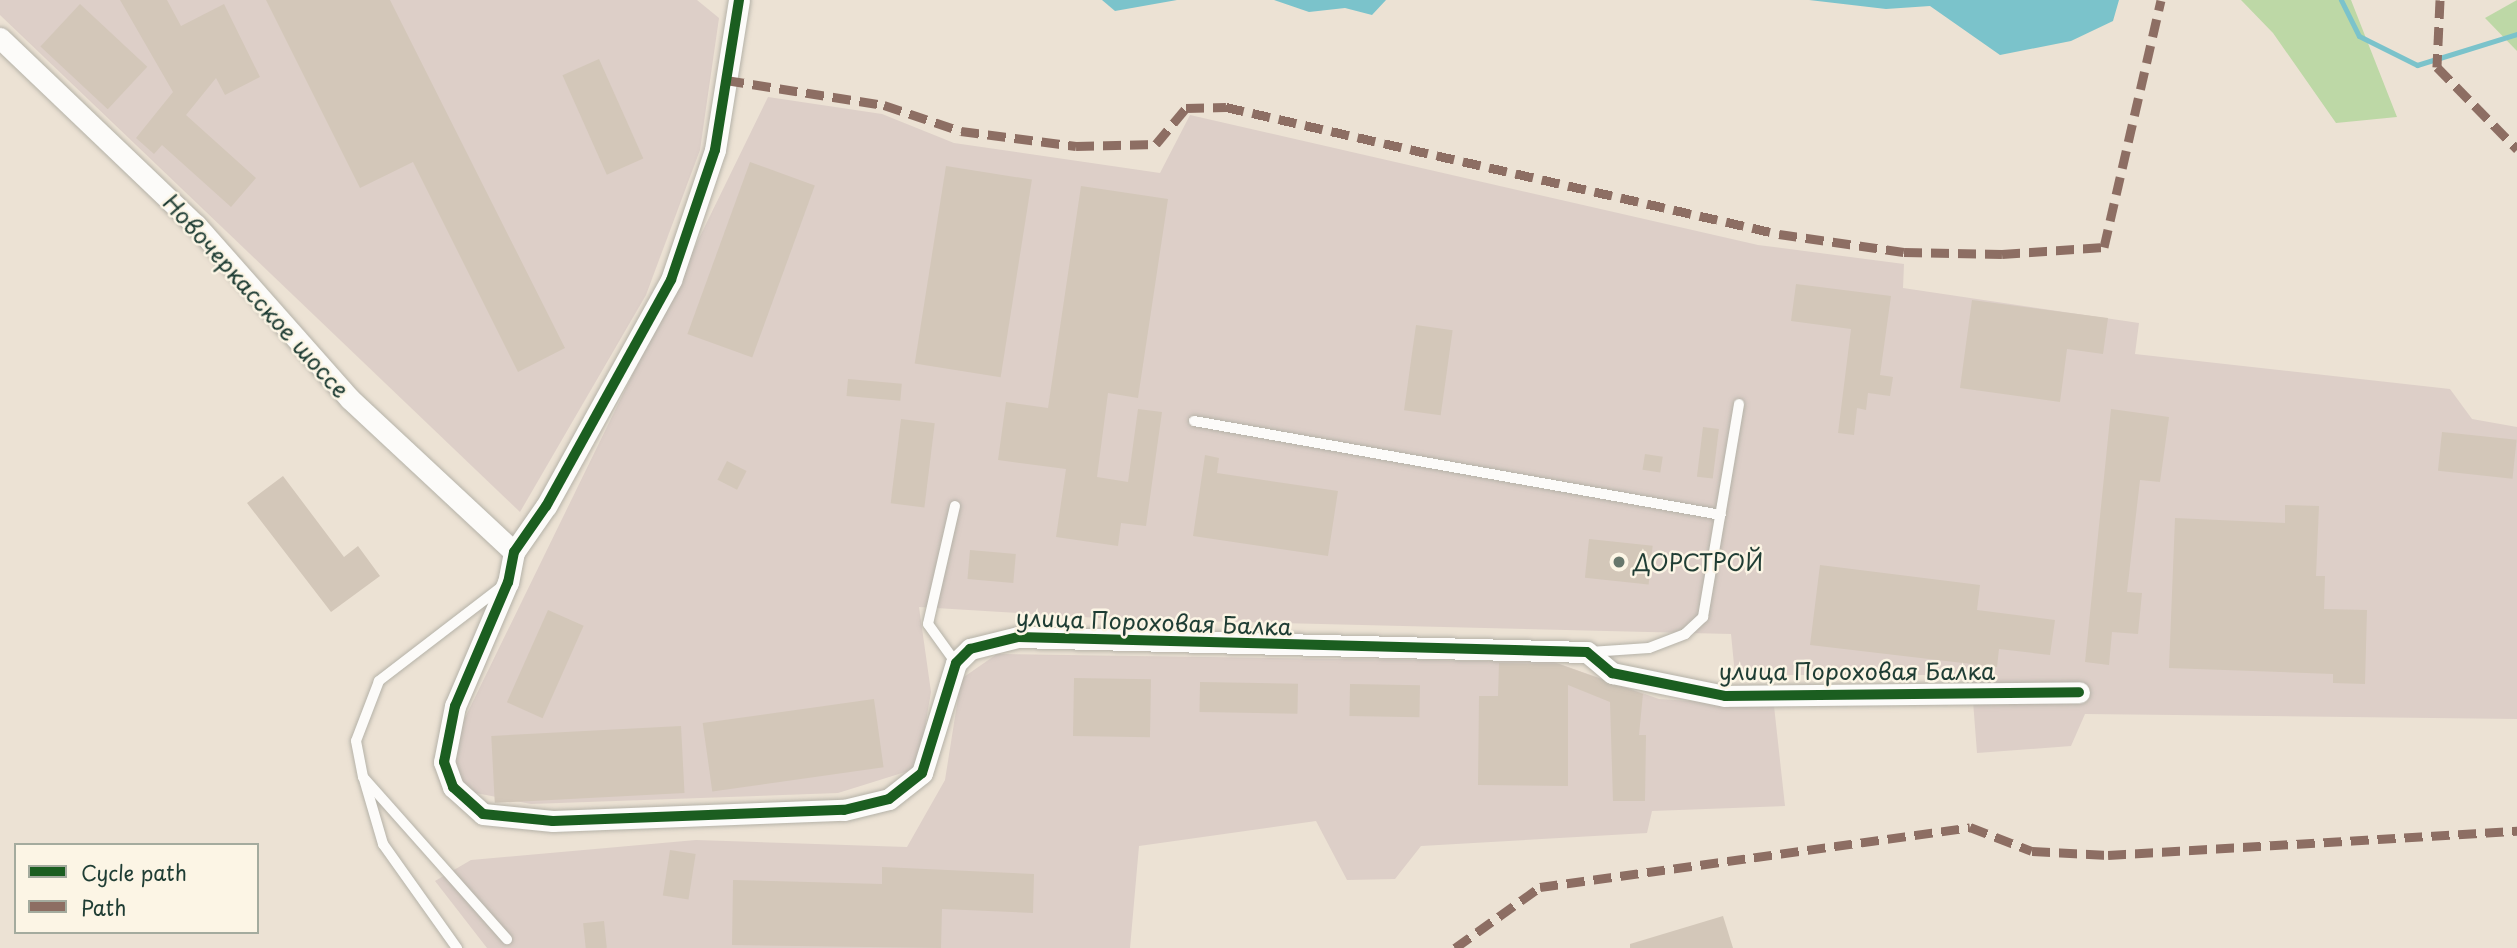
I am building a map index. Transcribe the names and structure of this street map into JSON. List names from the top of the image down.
{
  "streets": {
    "street": ["Новочеркасское шоссе", "улица Пороховая Балка"]
  },
  "places": ["ДОРСТРОЙ"],
  "legend": ["Cycle path", "Path"]
}
